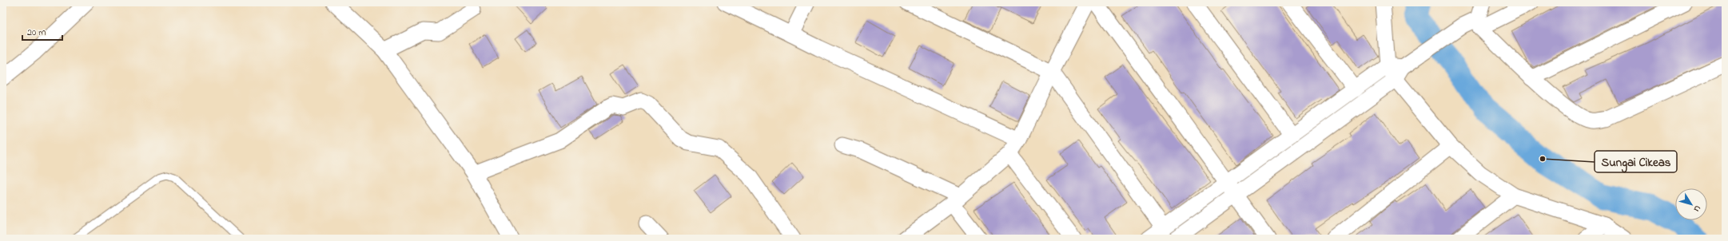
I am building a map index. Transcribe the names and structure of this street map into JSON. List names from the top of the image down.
{
  "places": ["Sungai Cikeas"],
  "scale_bar": "20 m",
  "north": "bottom right"
}
